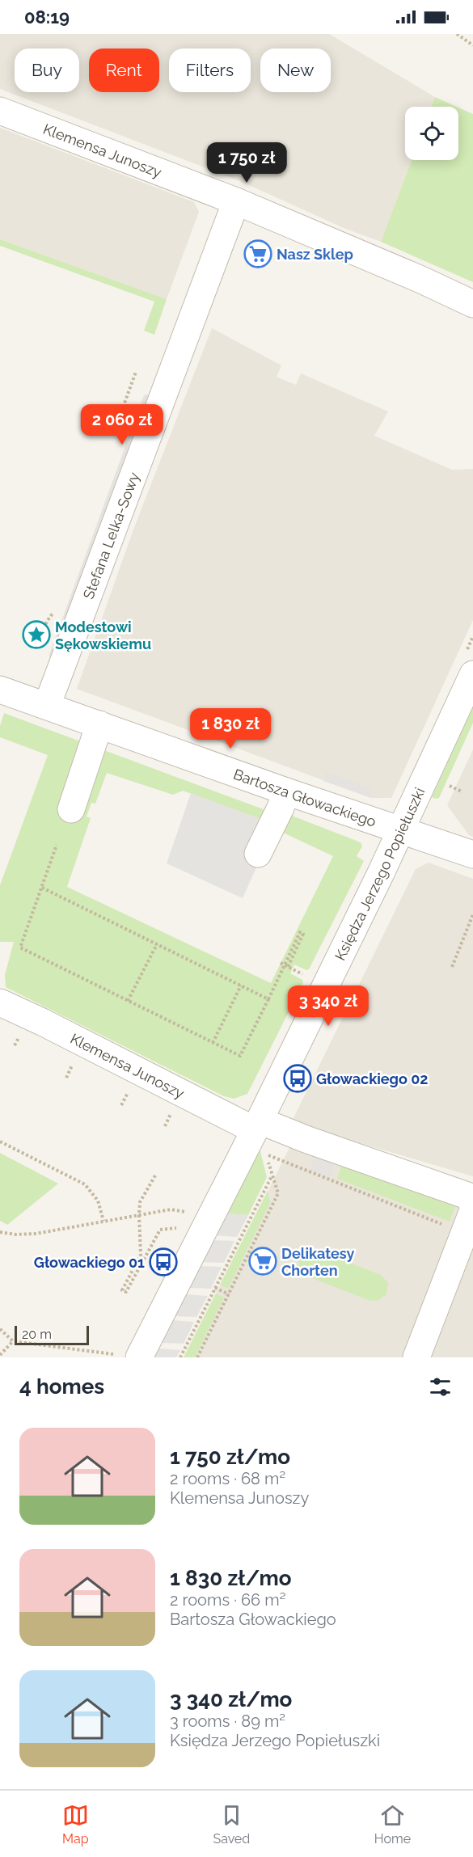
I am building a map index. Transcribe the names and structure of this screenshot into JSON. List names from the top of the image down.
{
  "streets": {
    "street": [
      "Klemensa Junoszy",
      "Stefana Lelka-Sowy",
      "Bartosza Głowackiego",
      "Księdza Jerzego Popiełuszki"
    ]
  },
  "crossings": [
    ["Klemensa Junoszy", "Stefana Lelka-Sowy"],
    ["Klemensa Junoszy", "Księdza Jerzego Popiełuszki"],
    ["Stefana Lelka-Sowy", "Bartosza Głowackiego"],
    ["Bartosza Głowackiego", "Księdza Jerzego Popiełuszki"]
  ],
  "places": {
    "supermarket": ["Nasz Sklep", "Delikatesy Chorten"],
    "place": ["Modestowi Sękowskiemu"],
    "bus stop": ["Głowackiego 02", "Głowackiego 01"]
  },
  "scale_bar": "20 m",
  "page": {
    "status": "08:19",
    "chip": [
      "Buy",
      "Rent",
      "Filters",
      "New"
    ],
    "price": [
      "1 750 zł",
      "2 060 zł",
      "1 830 zł",
      "3 340 zł"
    ],
    "scale": "20 m",
    "heading": "4 homes",
    "list": [
      {
        "name": "1 750 zł/mo",
        "note": "2 rooms · 68 m² · Klemensa Junoszy"
      },
      {
        "name": "1 830 zł/mo",
        "note": "2 rooms · 66 m² · Bartosza Głowackiego"
      },
      {
        "name": "3 340 zł/mo",
        "note": "3 rooms · 89 m² · Księdza Jerzego Popiełuszki"
      }
    ],
    "tabs": ["Map", "Saved", "Home"]
  }
}
